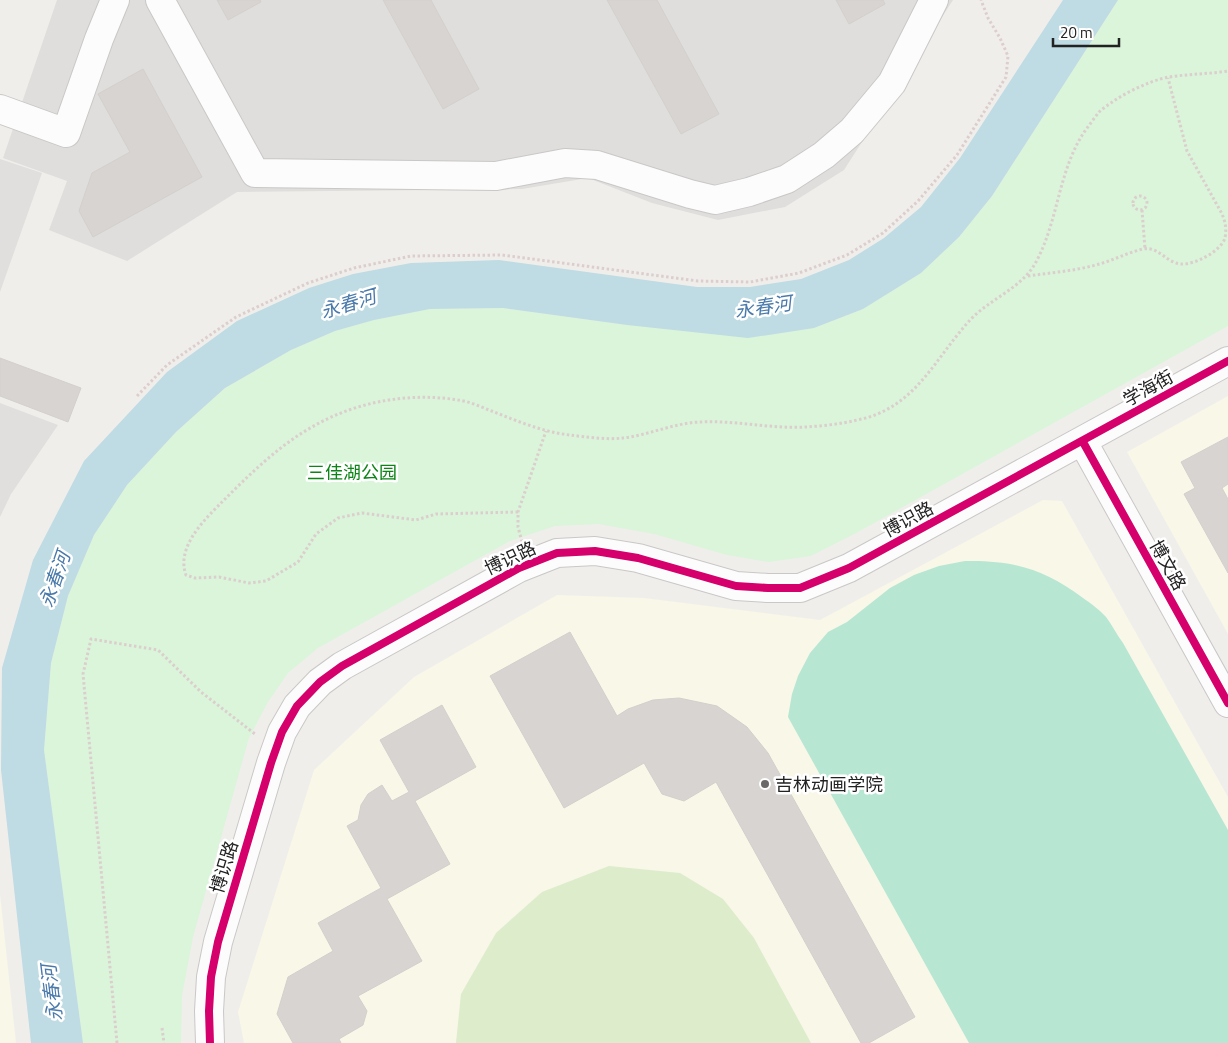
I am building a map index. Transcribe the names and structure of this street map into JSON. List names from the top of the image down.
{
  "streets": {
    "street": ["学海街", "博识路", "博文路"]
  },
  "crossings": [
    ["学海街", "博识路"],
    ["学海街", "博文路"],
    ["博识路", "博文路"]
  ],
  "water": ["永春河"],
  "parks": ["三佳湖公园"],
  "places": ["吉林动画学院"],
  "scale_bar": "20 m"
}
